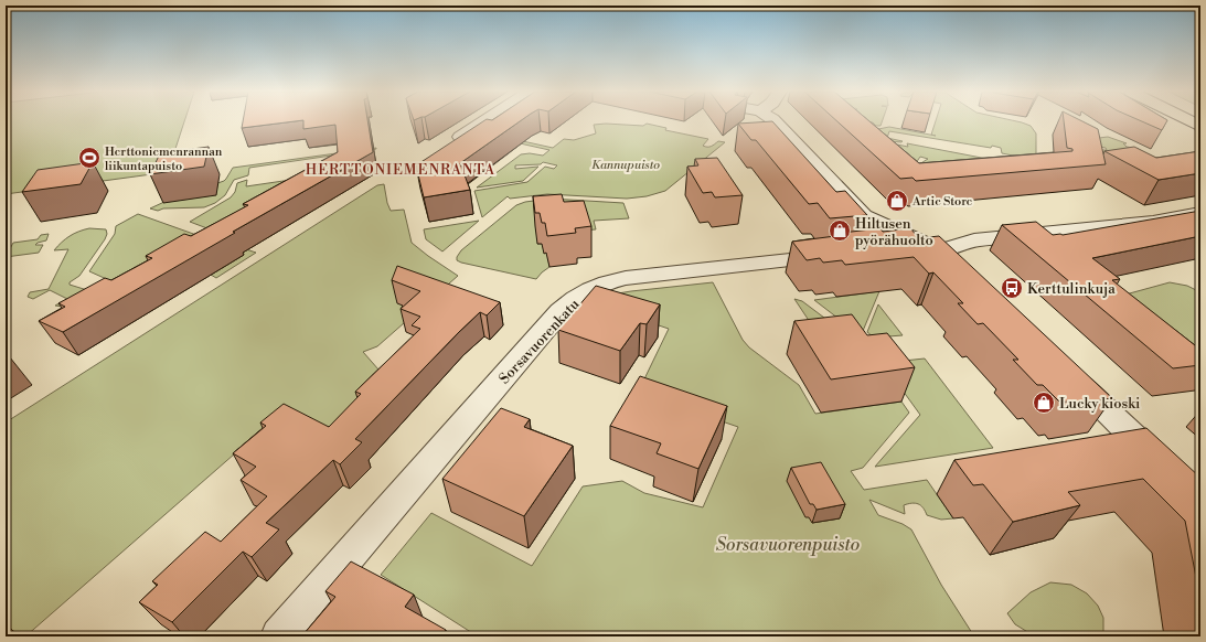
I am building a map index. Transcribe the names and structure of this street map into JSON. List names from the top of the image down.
{
  "streets": {
    "street": ["Sorsavuorenkatu"]
  },
  "districts": ["HERTTONIEMENRANTA"],
  "parks": ["Kannupuisto", "Sorsavuorenpuisto"],
  "places": {
    "sports": ["Herttoniemenrannan liikuntapuisto"],
    "shop": ["Artic Store", "Hiltusen pyörähuolto", "Lucky kioski"],
    "bus stop": ["Kerttulinkuja"]
  }
}
